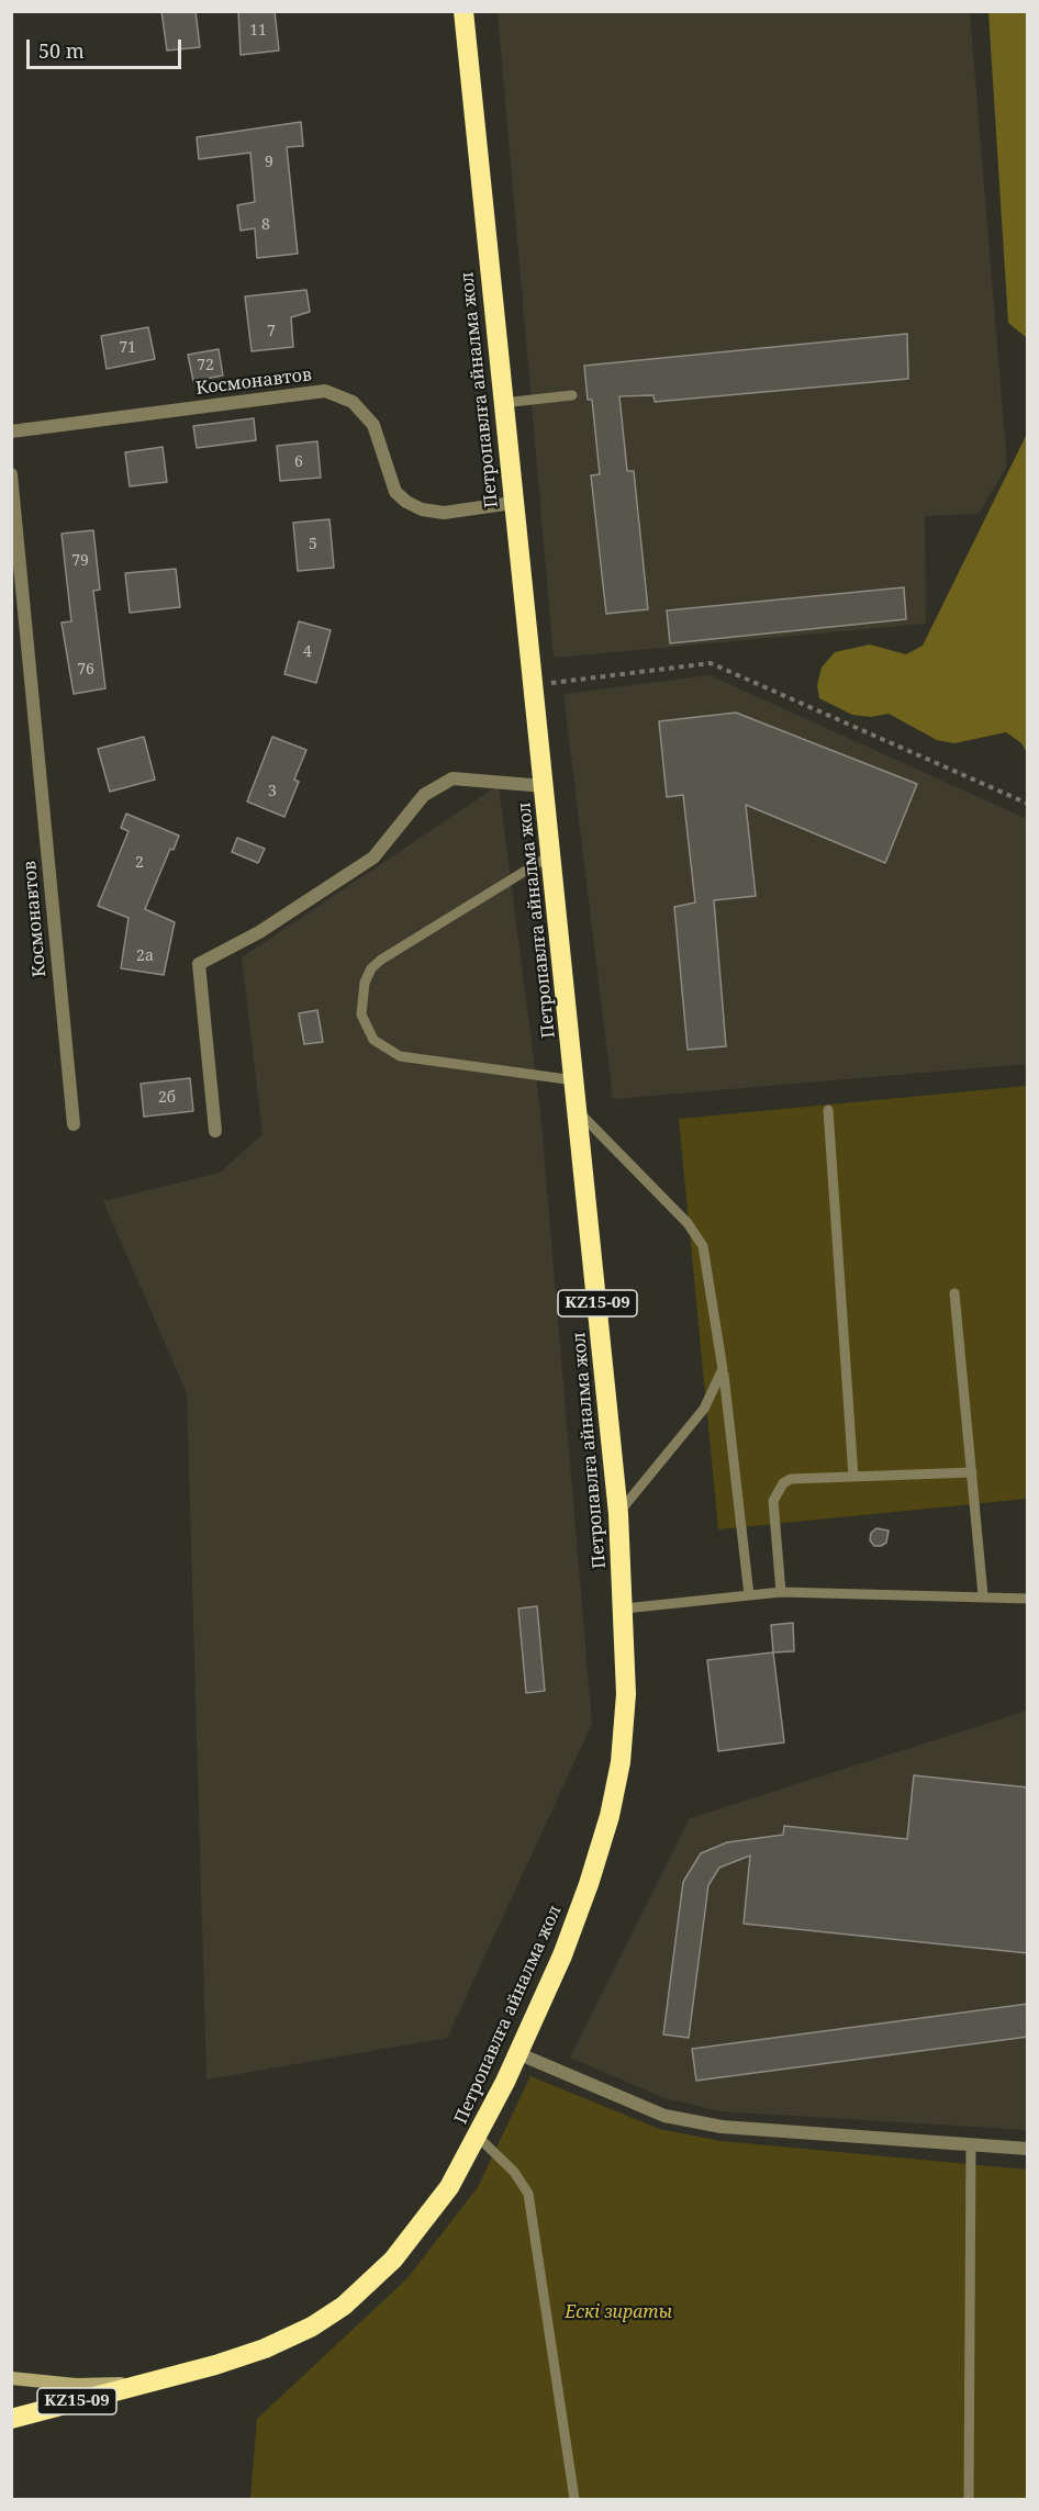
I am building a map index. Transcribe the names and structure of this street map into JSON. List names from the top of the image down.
{
  "streets": {
    "highway": ["Петропавлға айналма жол", "KZ15-09"],
    "street": ["Космонавтов"]
  },
  "crossings": [
    ["Космонавтов", "Петропавлға айналма жол"]
  ],
  "parks": ["Ескі зираты"],
  "house_numbers": [
    "11",
    "9",
    "8",
    "7",
    "71",
    "72",
    "6",
    "5",
    "79",
    "4",
    "76",
    "3",
    "2",
    "2а",
    "2б"
  ],
  "scale_bar": "50 m"
}
